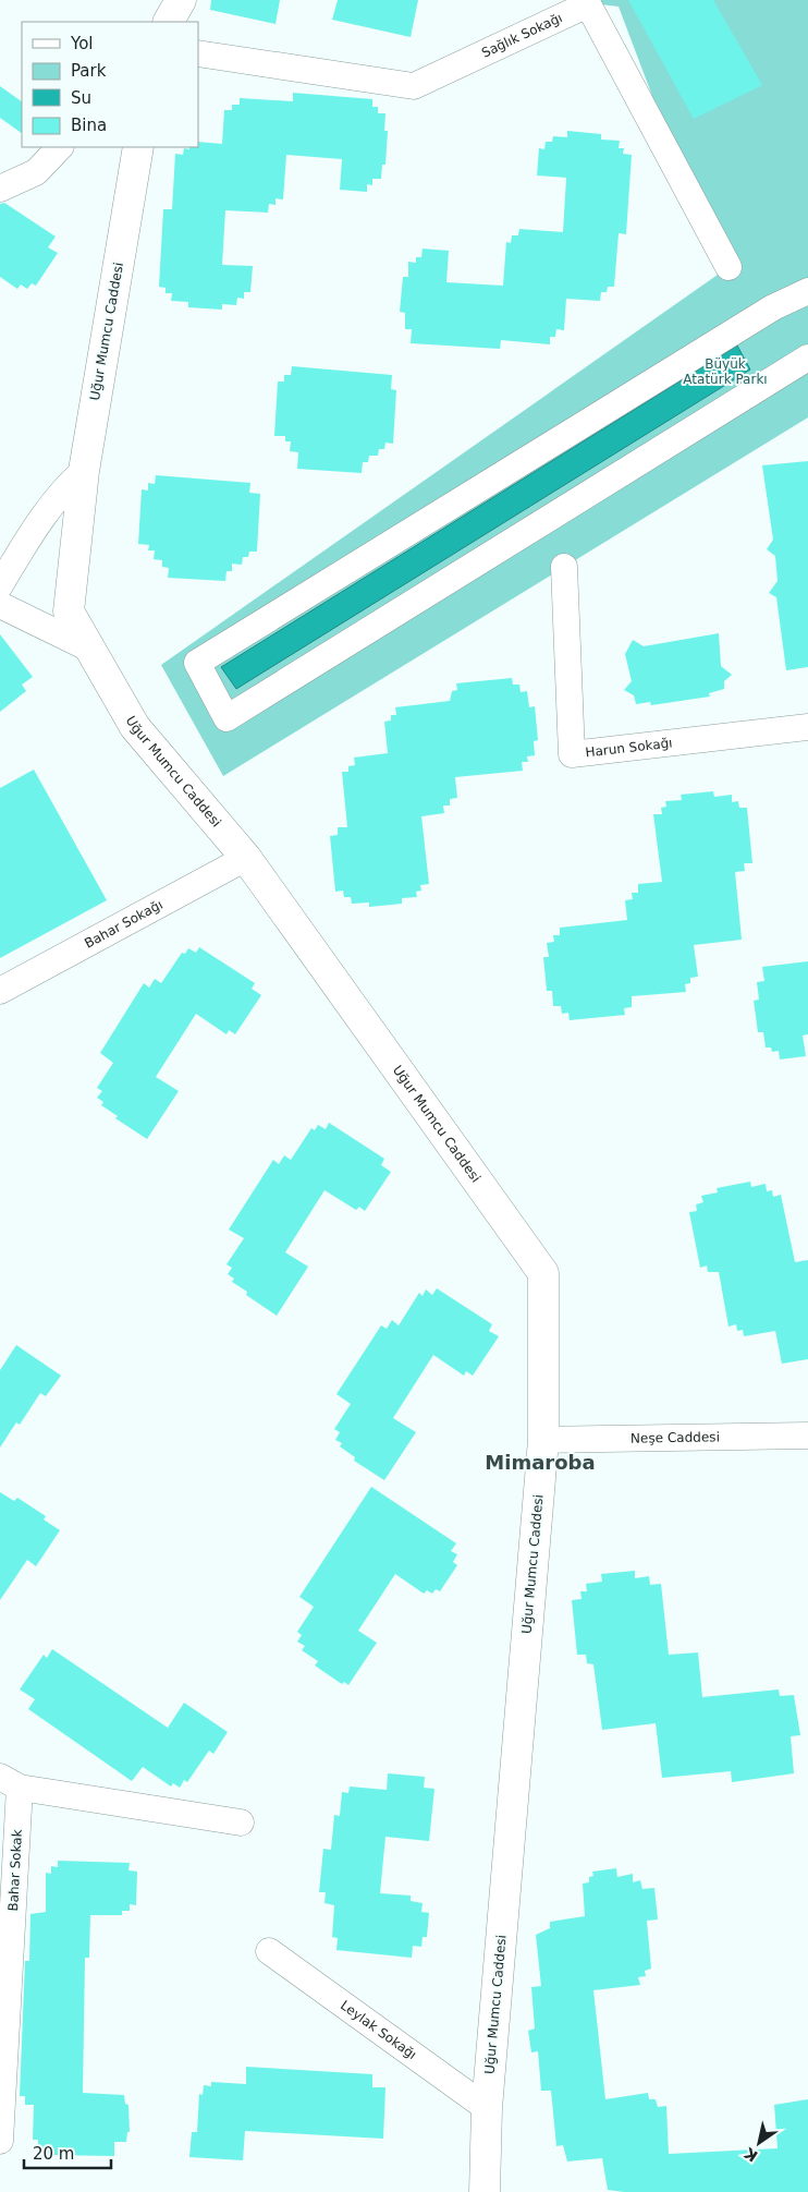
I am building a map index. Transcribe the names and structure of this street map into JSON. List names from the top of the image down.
{
  "streets": {
    "main road": ["Uğur Mumcu Caddesi"],
    "street": [
      "Sağlık Sokağı",
      "Harun Sokağı",
      "Bahar Sokağı",
      "Neşe Caddesi",
      "Bahar Sokak",
      "Leylak Sokağı"
    ]
  },
  "crossings": [
    ["Uğur Mumcu Caddesi", "Bahar Sokağı"],
    ["Uğur Mumcu Caddesi", "Neşe Caddesi"],
    ["Uğur Mumcu Caddesi", "Leylak Sokağı"]
  ],
  "districts": ["Mimaroba"],
  "parks": ["Büyük Atatürk Parkı"],
  "legend": [
    "Yol",
    "Park",
    "Su",
    "Bina"
  ],
  "scale_bar": "20 m",
  "north": "bottom left"
}
